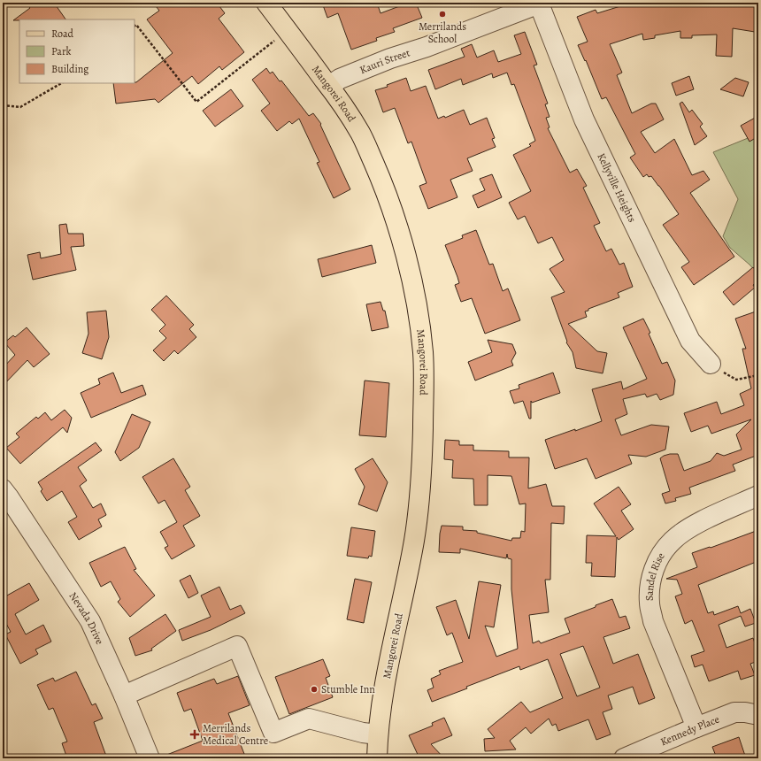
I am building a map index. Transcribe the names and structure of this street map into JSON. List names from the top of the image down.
{
  "streets": {
    "main road": ["Mangorei Road"],
    "street": [
      "Kauri Street",
      "Kellyville Heights",
      "Sandel Rise",
      "Nevada Drive",
      "Kennedy Place"
    ]
  },
  "crossings": [
    ["Kauri Street", "Mangorei Road"],
    ["Kauri Street", "Kellyville Heights"],
    ["Sandel Rise", "Kennedy Place"]
  ],
  "places": {
    "other": ["Merrilands School", "Stumble Inn"],
    "health": ["Merrilands Medical Centre"]
  },
  "legend": ["Road", "Park", "Building"]
}
